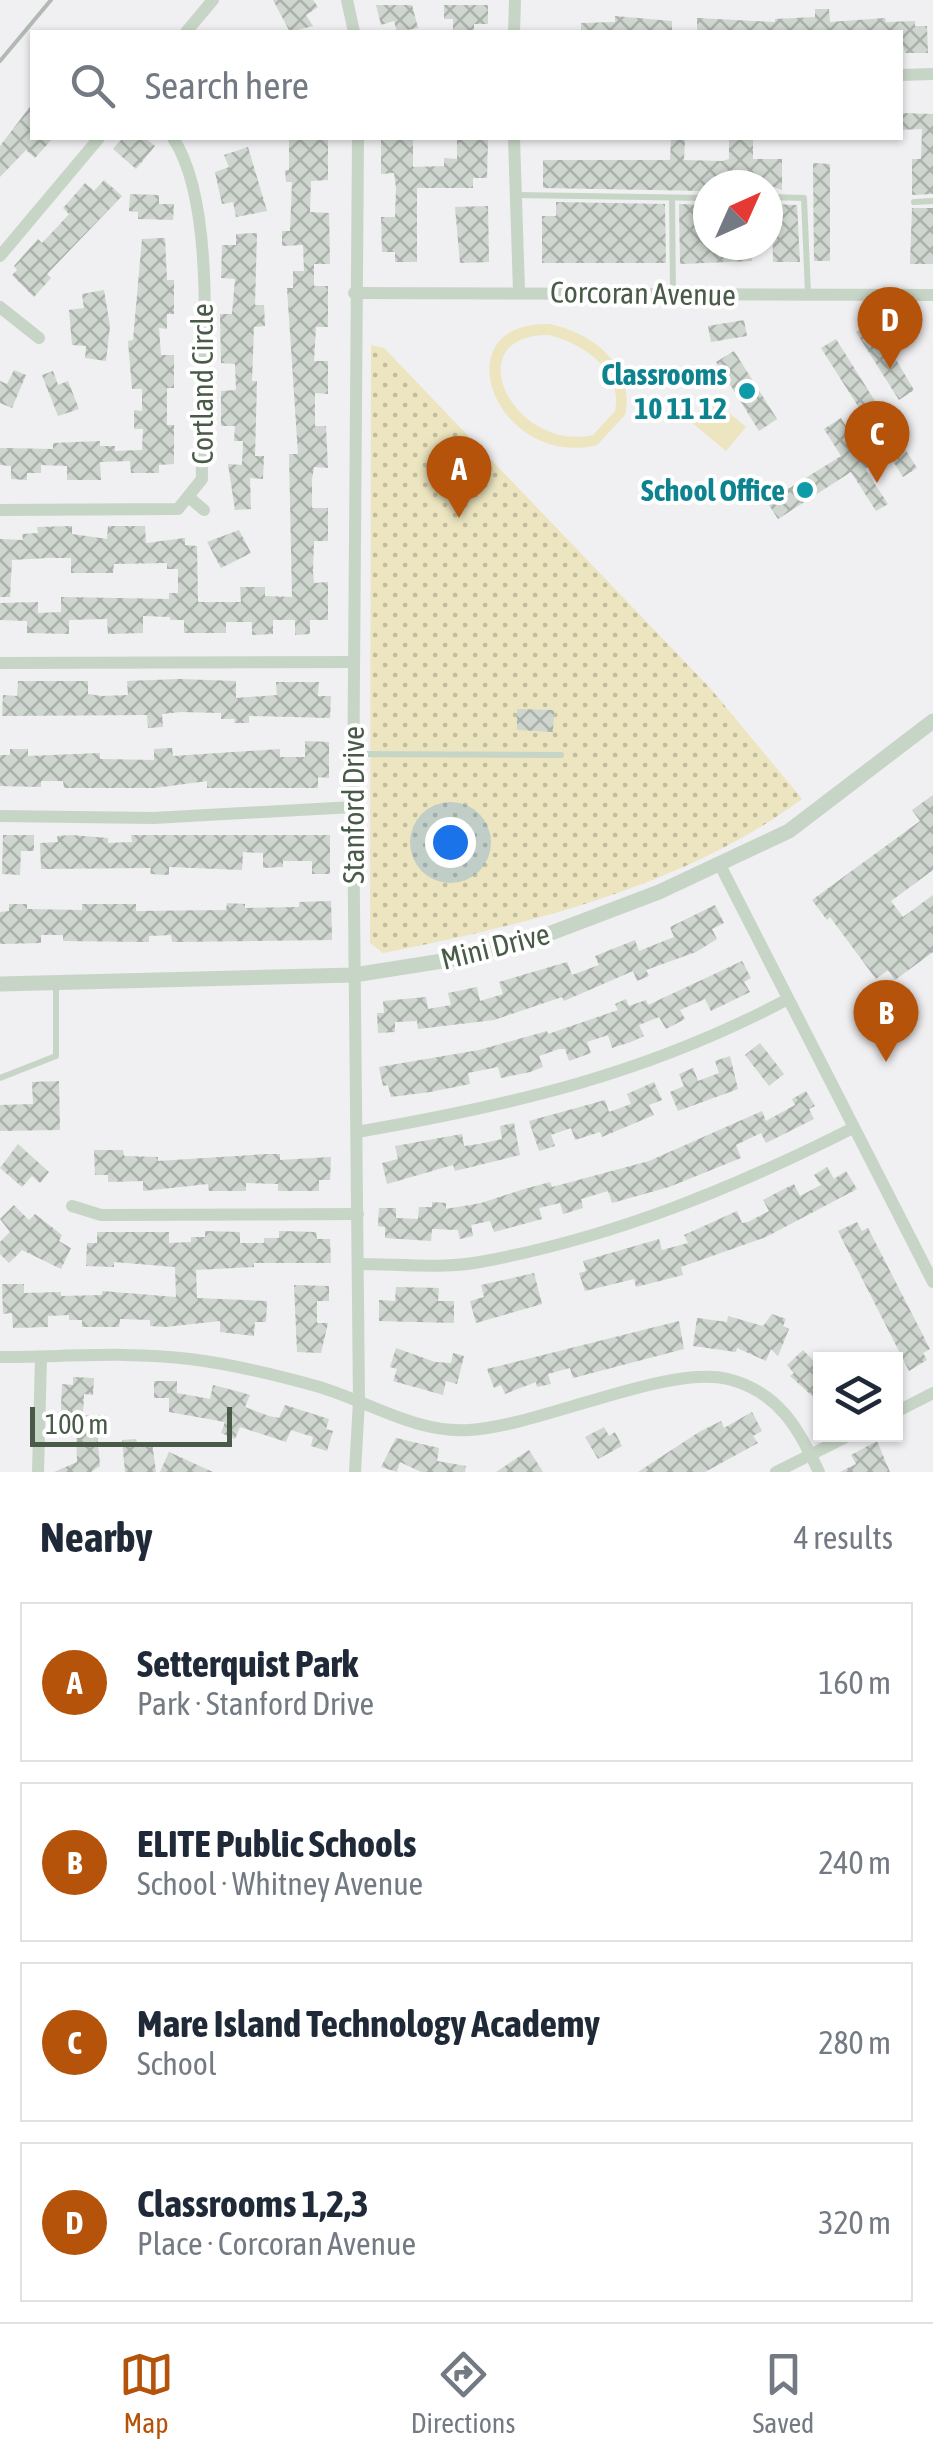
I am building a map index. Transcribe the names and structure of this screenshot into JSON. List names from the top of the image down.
{
  "streets": {
    "street": [
      "Corcoran Avenue",
      "Cortland Circle",
      "Stanford Drive",
      "Mini Drive"
    ]
  },
  "crossings": [
    ["Corcoran Avenue", "Stanford Drive"],
    ["Stanford Drive", "Mini Drive"]
  ],
  "places": ["Classrooms 10 11 12", "School Office"],
  "scale_bar": "100 m",
  "north": "top right",
  "page": {
    "search": "Search here",
    "pins": [
      "D",
      "C",
      "A",
      "B"
    ],
    "scale": "100 m",
    "heading": ["Nearby", "4 results"],
    "list": [
      {
        "mark": "A",
        "name": "Setterquist Park",
        "note": "Park · Stanford Drive",
        "value": "160 m"
      },
      {
        "mark": "B",
        "name": "ELITE Public Schools",
        "note": "School · Whitney Avenue",
        "value": "240 m"
      },
      {
        "mark": "C",
        "name": "Mare Island Technology Academy",
        "note": "School",
        "value": "280 m"
      },
      {
        "mark": "D",
        "name": "Classrooms 1,2,3",
        "note": "Place · Corcoran Avenue",
        "value": "320 m"
      }
    ],
    "nav": ["Map", "Directions", "Saved"]
  }
}
